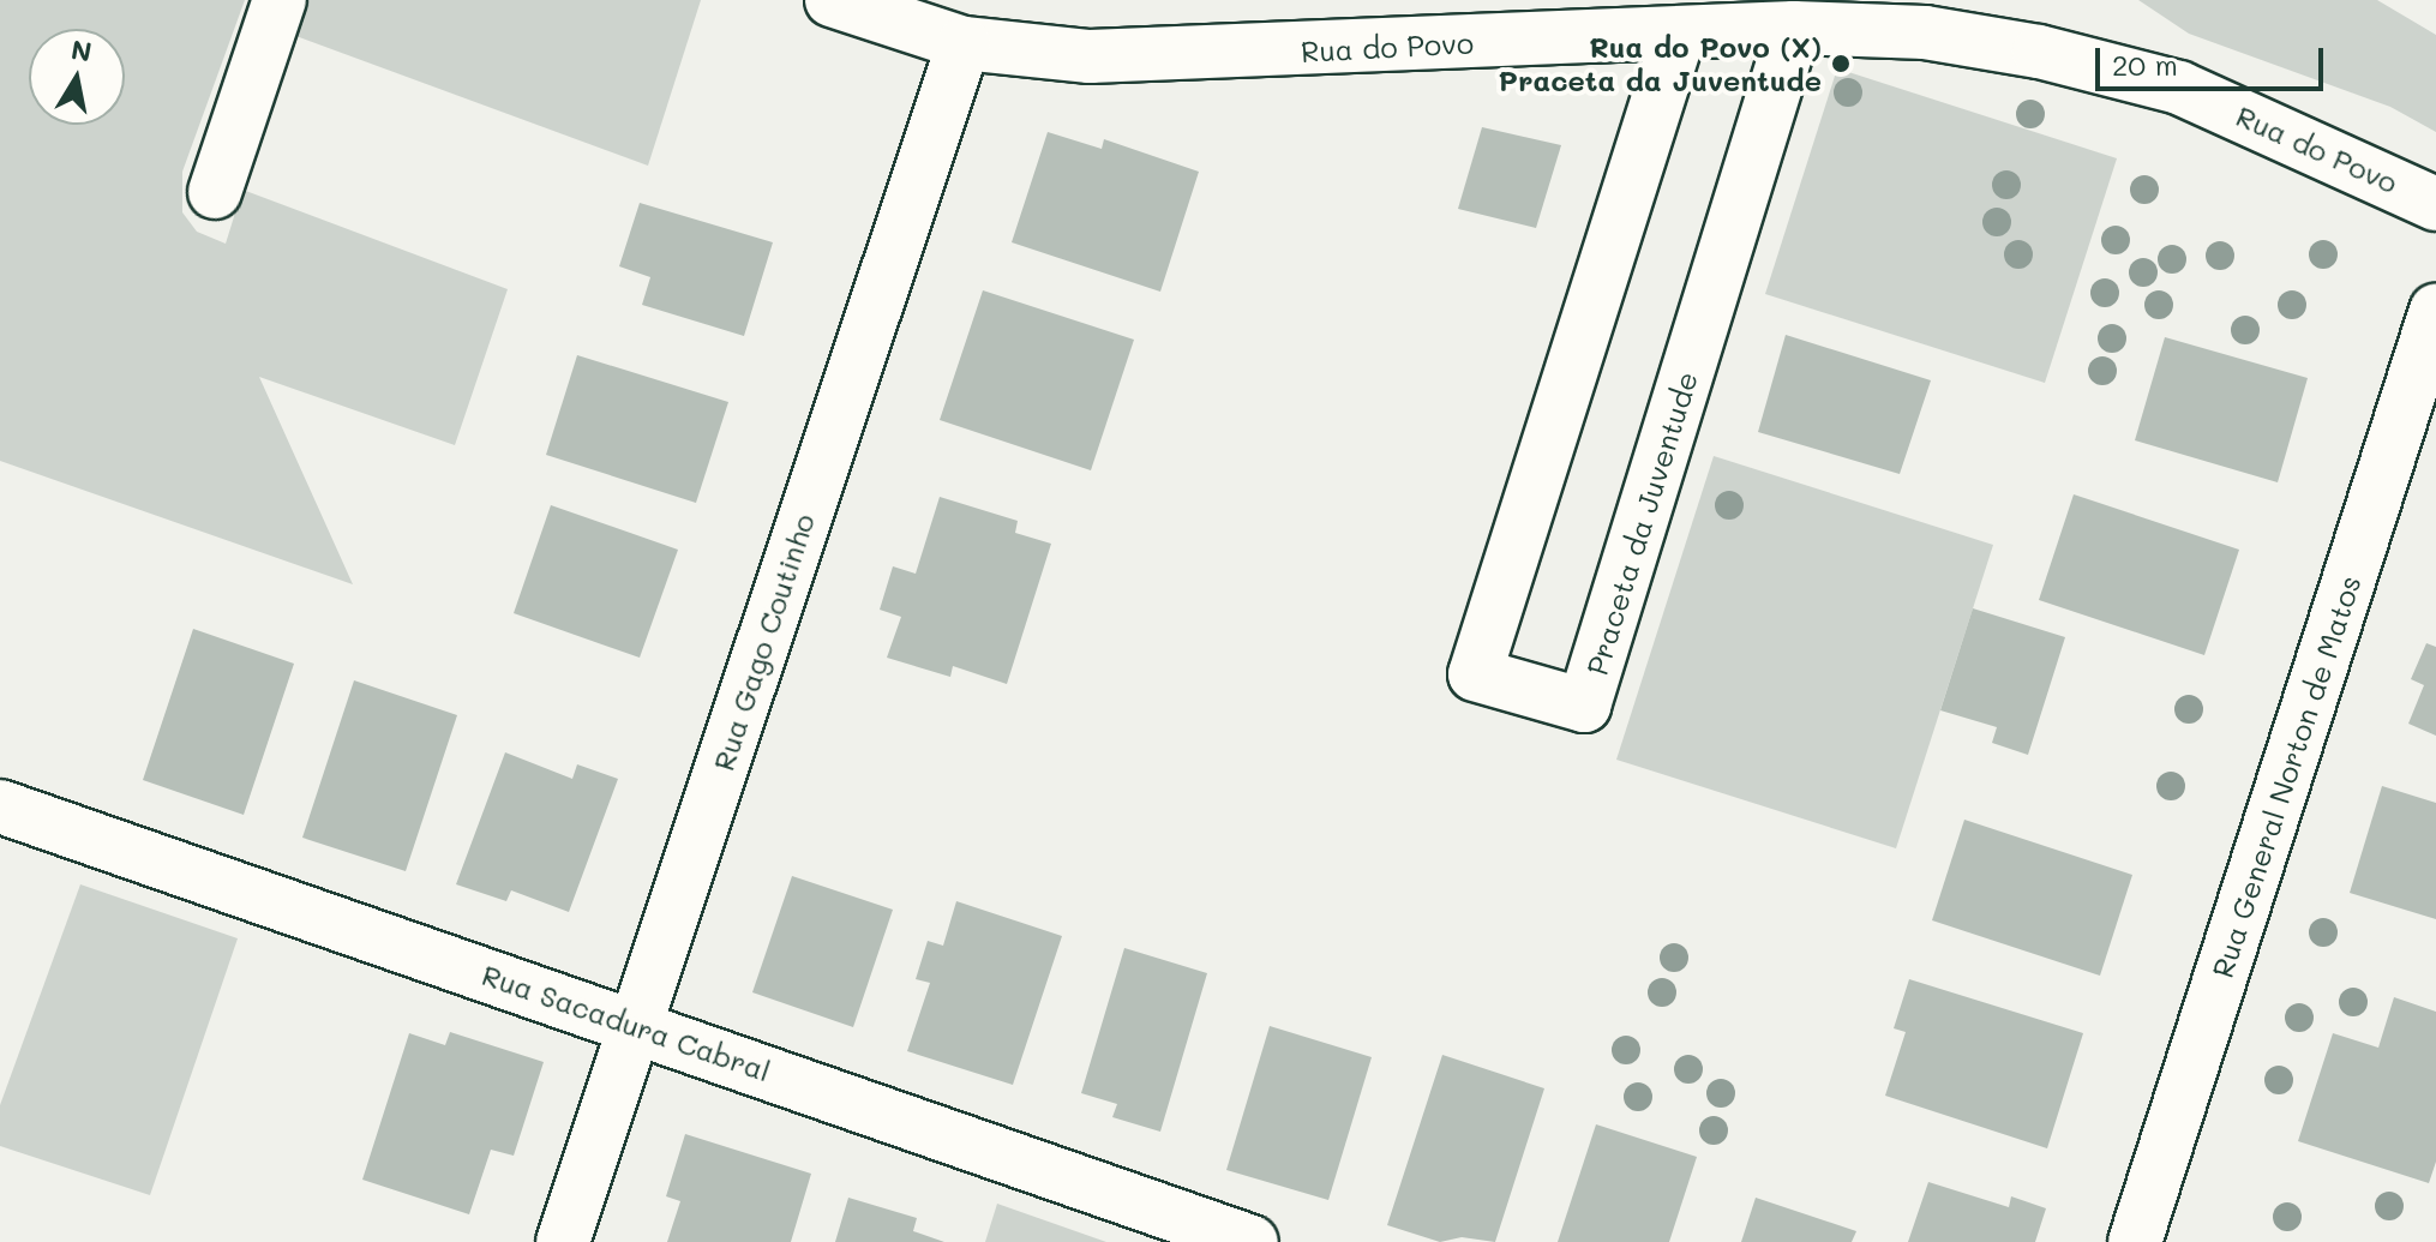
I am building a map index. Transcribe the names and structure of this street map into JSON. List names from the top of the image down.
{
  "streets": {
    "street": [
      "Rua do Povo",
      "Praceta da Juventude",
      "Rua Gago Coutinho",
      "Rua General Norton de Matos",
      "Rua Sacadura Cabral"
    ]
  },
  "crossings": [
    ["Rua do Povo", "Praceta da Juventude"],
    ["Rua do Povo", "Rua Gago Coutinho"],
    ["Rua Gago Coutinho", "Rua Sacadura Cabral"]
  ],
  "places": ["Rua do Povo (X) Praceta da Juventude"],
  "scale_bar": "20 m",
  "north": "top"
}
